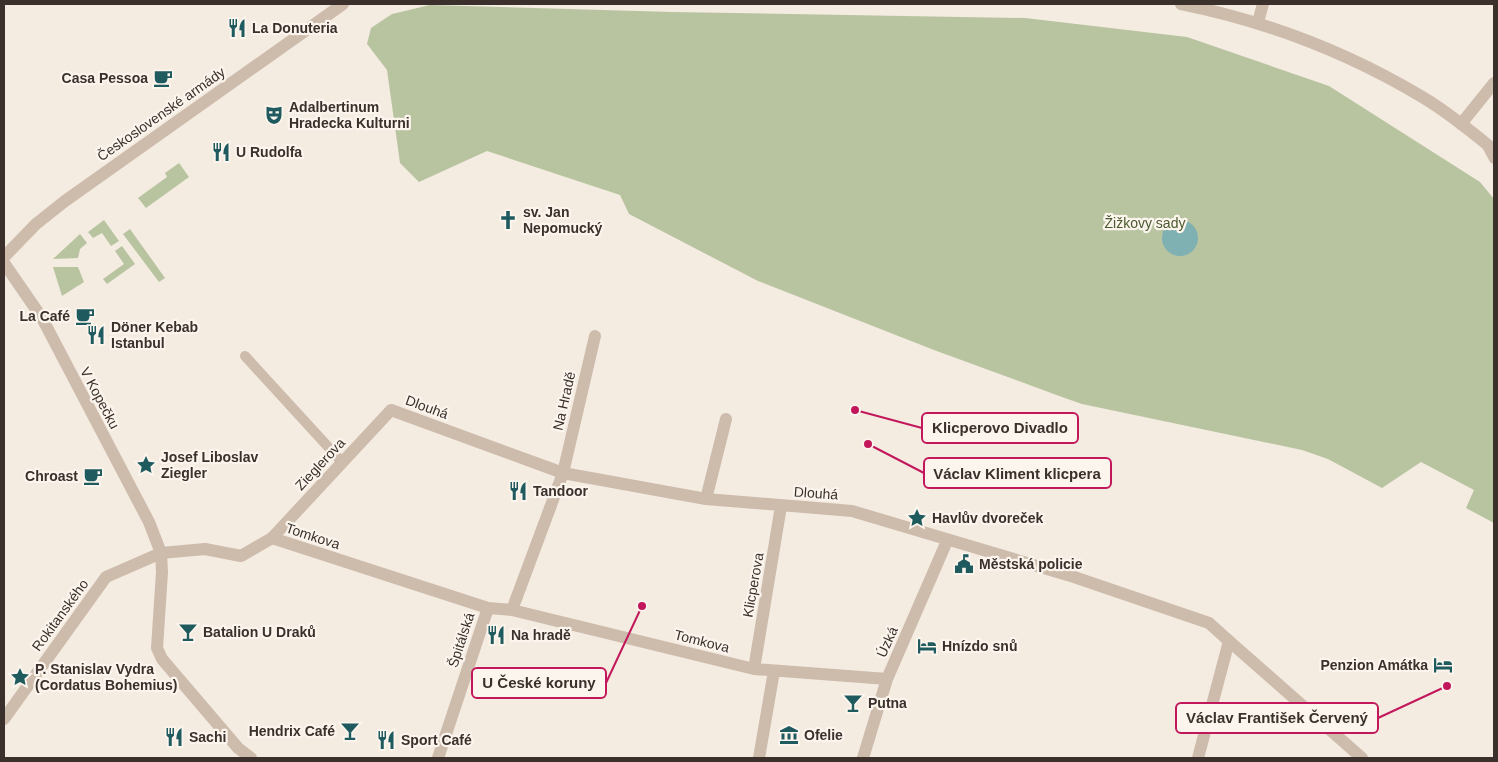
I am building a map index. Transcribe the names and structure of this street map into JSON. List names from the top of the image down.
{
  "streets": {
    "street": [
      "Československé armády",
      "V Kopečku",
      "Na Hradě",
      "Dlouhá",
      "Zieglerova",
      "Tomkova",
      "Klicperova",
      "Rokitanského",
      "Špitálská",
      "Úzká"
    ]
  },
  "crossings": [
    ["V Kopečku", "Rokitanského"],
    ["Na Hradě", "Dlouhá"],
    ["Dlouhá", "Zieglerova"],
    ["Dlouhá", "Klicperova"],
    ["Dlouhá", "Úzká"],
    ["Zieglerova", "Tomkova"],
    ["Tomkova", "Klicperova"],
    ["Tomkova", "Špitálská"],
    ["Tomkova", "Úzká"]
  ],
  "parks": ["Žižkovy sady"],
  "places": {
    "restaurant": [
      "La Donuteria",
      "U Rudolfa",
      "Döner Kebab Istanbul",
      "Tandoor",
      "Na hradě",
      "Sachi",
      "Sport Café"
    ],
    "cafe": ["Casa Pessoa", "La Café", "Chroast"],
    "theatre": ["Adalbertinum Hradecka Kulturni"],
    "church": ["sv. Jan Nepomucký"],
    "other": [
      "Klicperovo Divadlo",
      "Václav Kliment klicpera",
      "U České koruny",
      "Václav František Červený"
    ],
    "place": ["Josef Liboslav Ziegler", "Havlův dvoreček", "P. Stanislav Vydra (Cordatus Bohemius)"],
    "public building": ["Městská policie"],
    "bar": ["Batalion U Draků", "Putna", "Hendrix Café"],
    "hotel": ["Hnízdo snů", "Penzion Amátka"],
    "museum": ["Ofelie"]
  }
}
